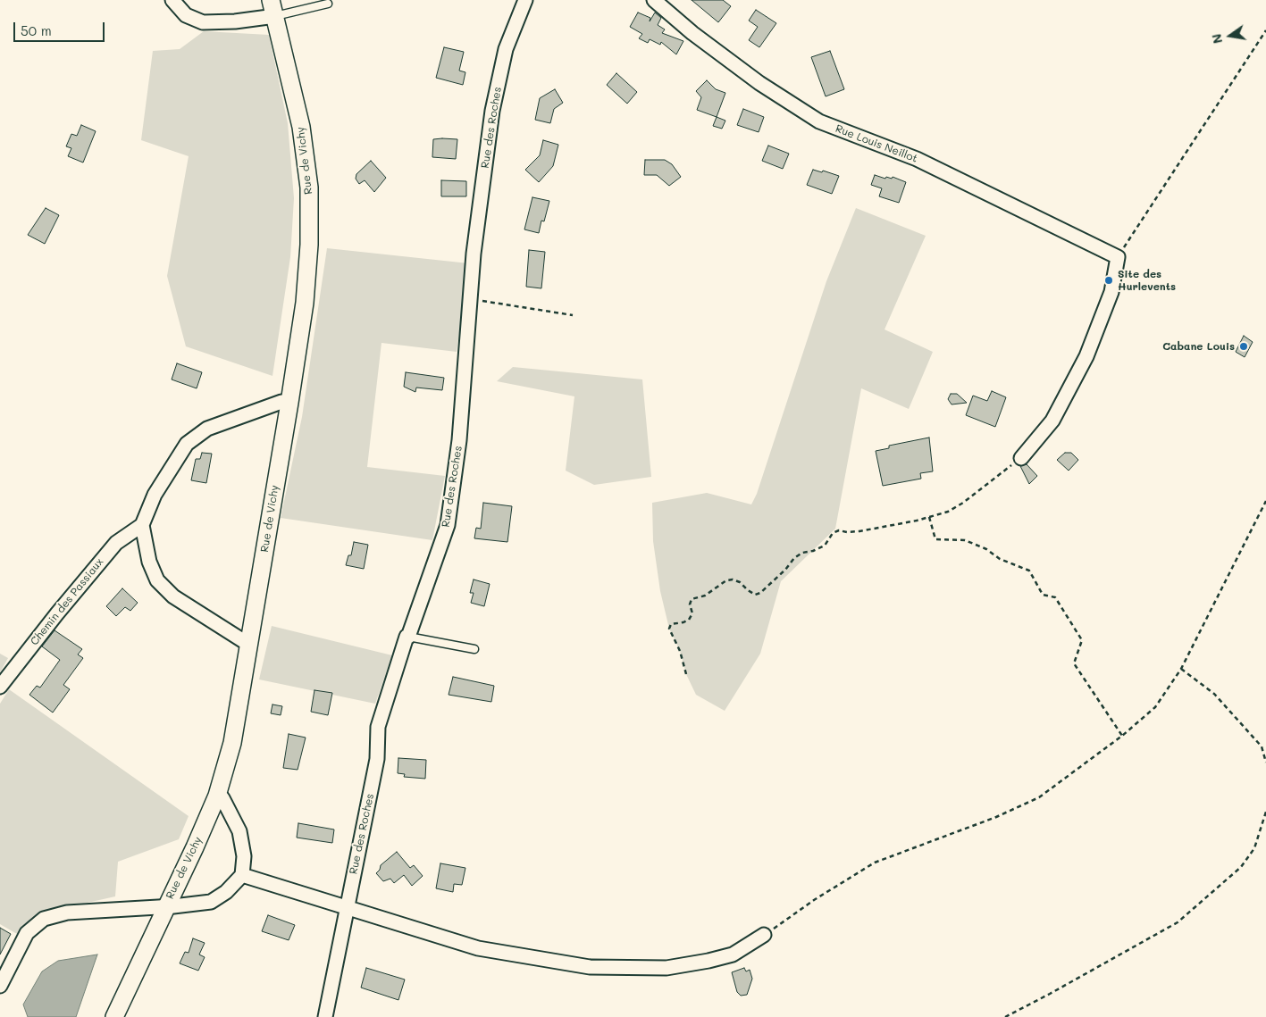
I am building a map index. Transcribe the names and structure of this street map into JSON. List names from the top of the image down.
{
  "streets": {
    "street": [
      "Rue des Roches",
      "Rue Louis Neillot",
      "Rue de Vichy",
      "Chemin des Passiaux"
    ]
  },
  "places": ["Site des Hurlevents", "Cabane Louis"],
  "scale_bar": "50 m",
  "north": "left"
}
